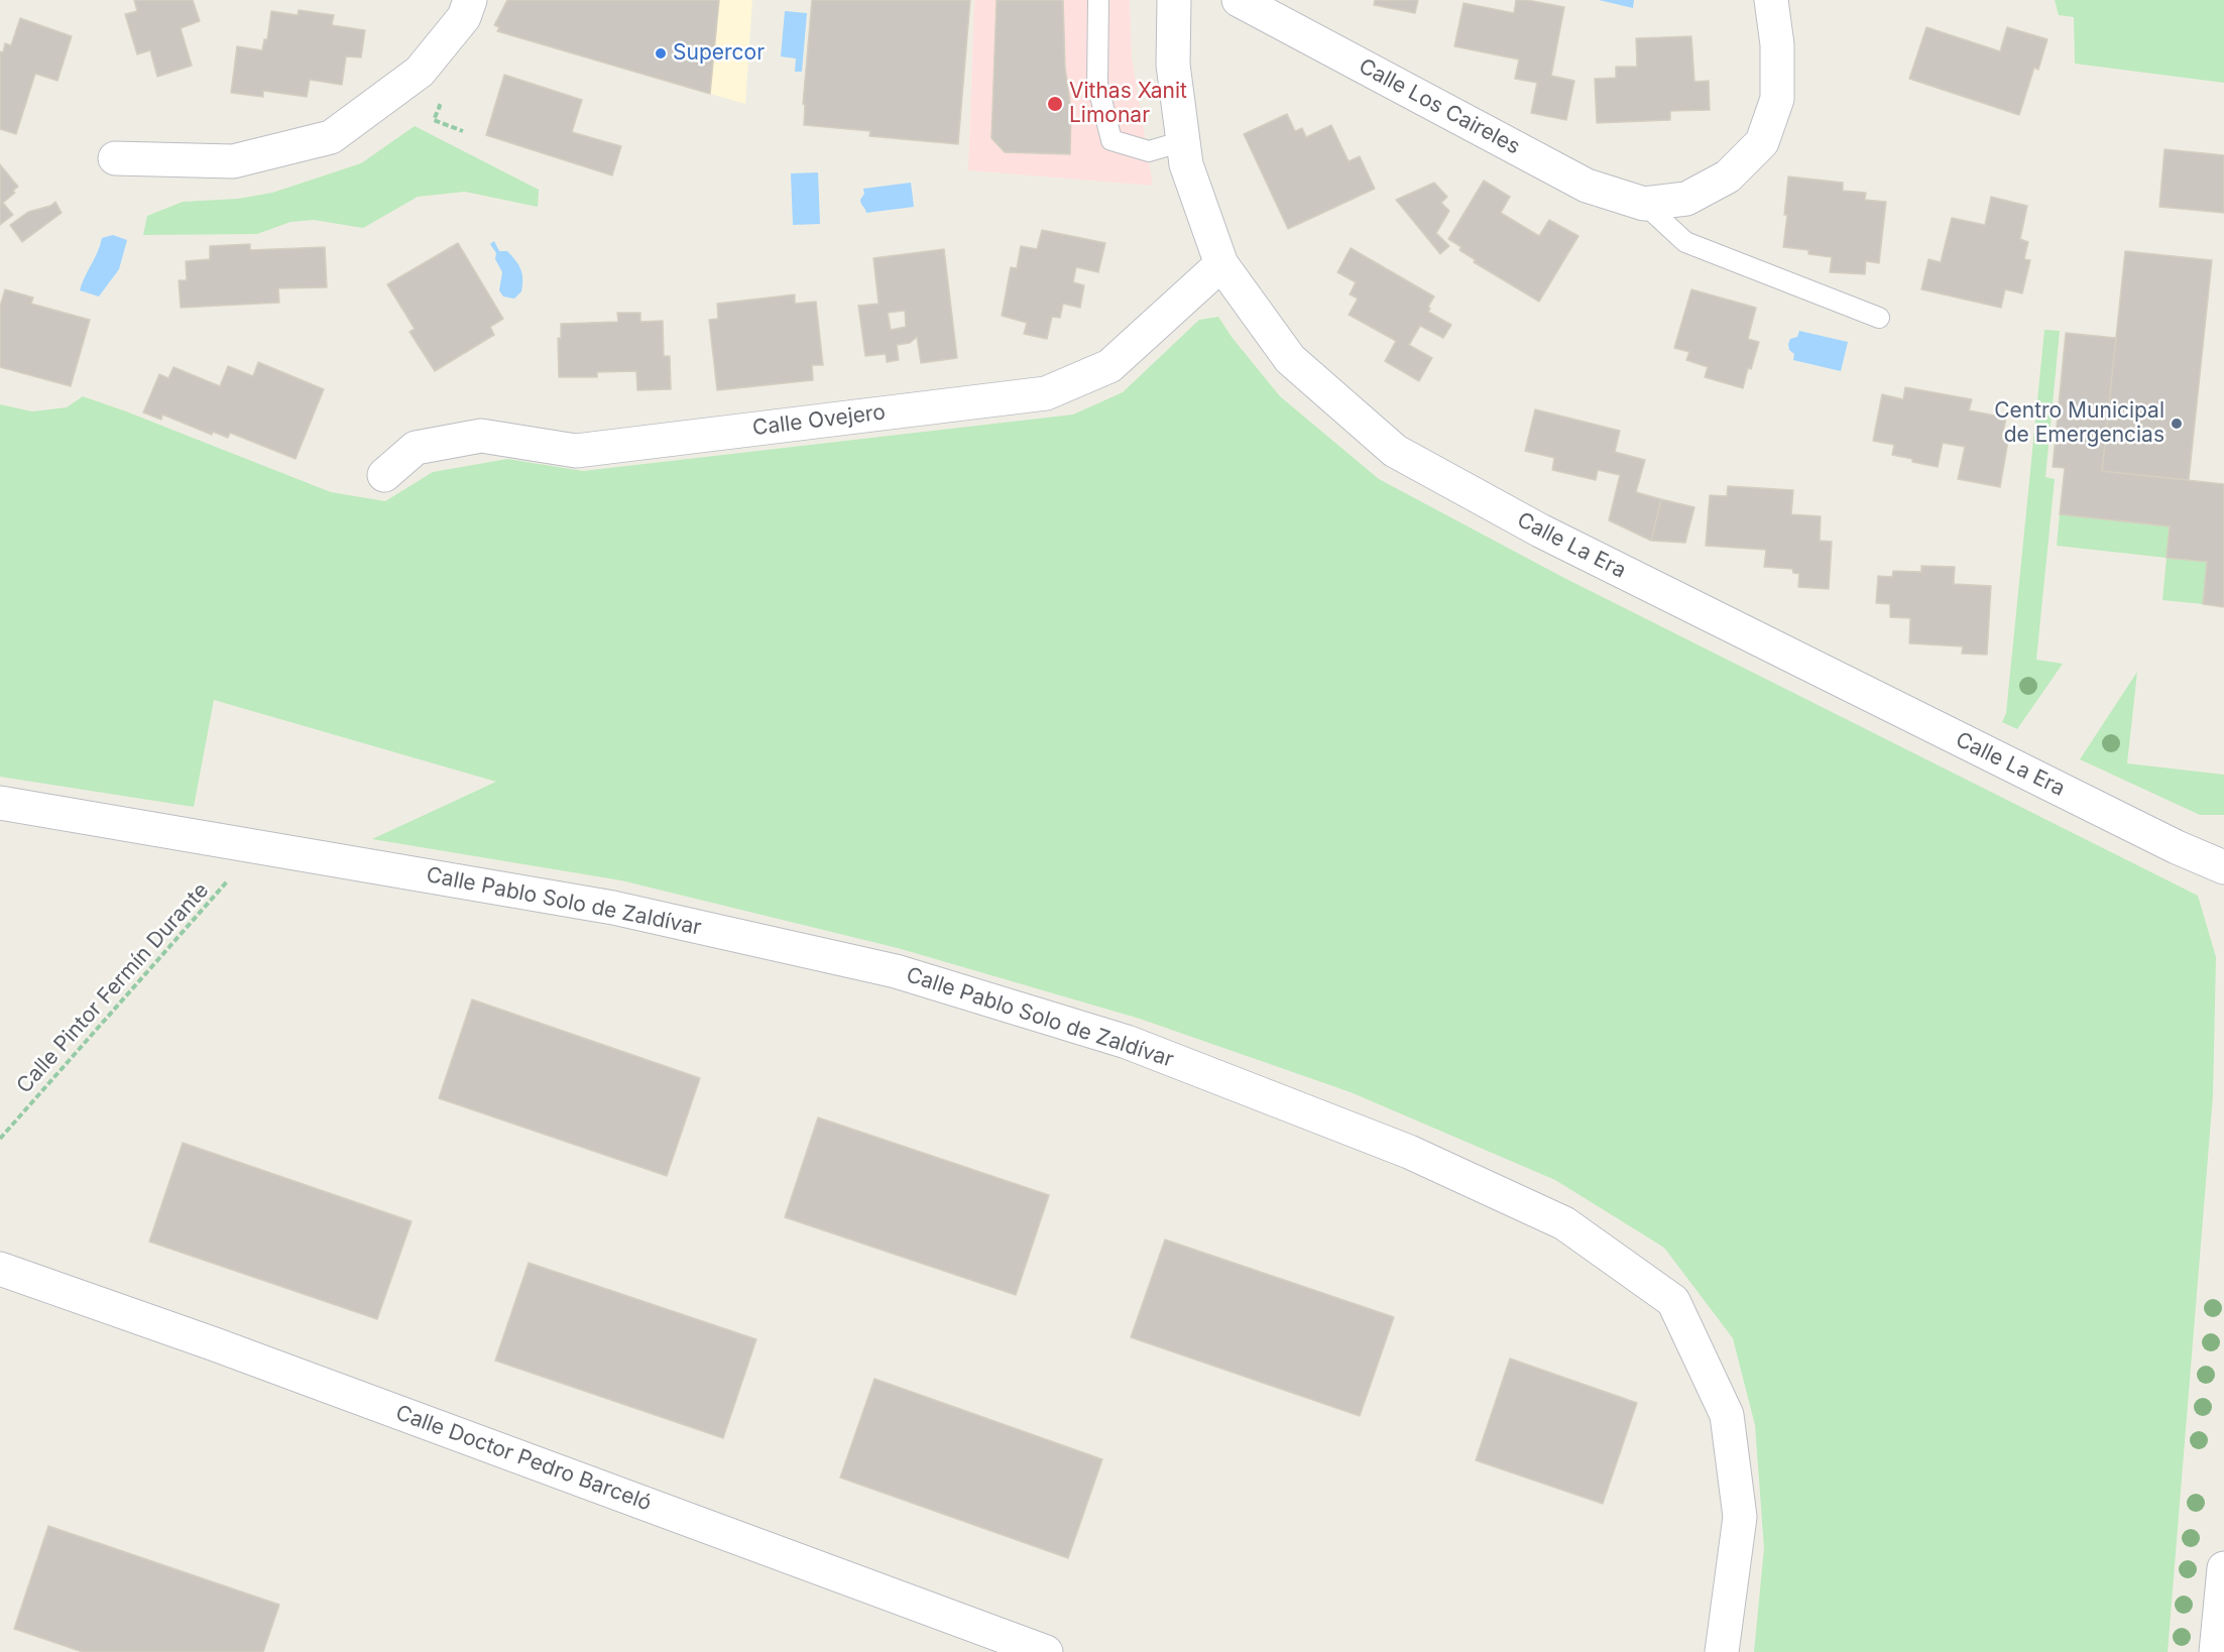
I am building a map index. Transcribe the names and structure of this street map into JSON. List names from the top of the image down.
{
  "streets": {
    "street": [
      "Calle Los Caireles",
      "Calle Ovejero",
      "Calle La Era",
      "Calle Pablo Solo de Zaldívar",
      "Calle Doctor Pedro Barceló"
    ],
    "path": ["Calle Pintor Fermín Durante"]
  },
  "crossings": [
    ["Calle Ovejero", "Calle La Era"]
  ],
  "places": ["Supercor", "Vithas Xanit Limonar", "Centro Municipal de Emergencias"]
}
